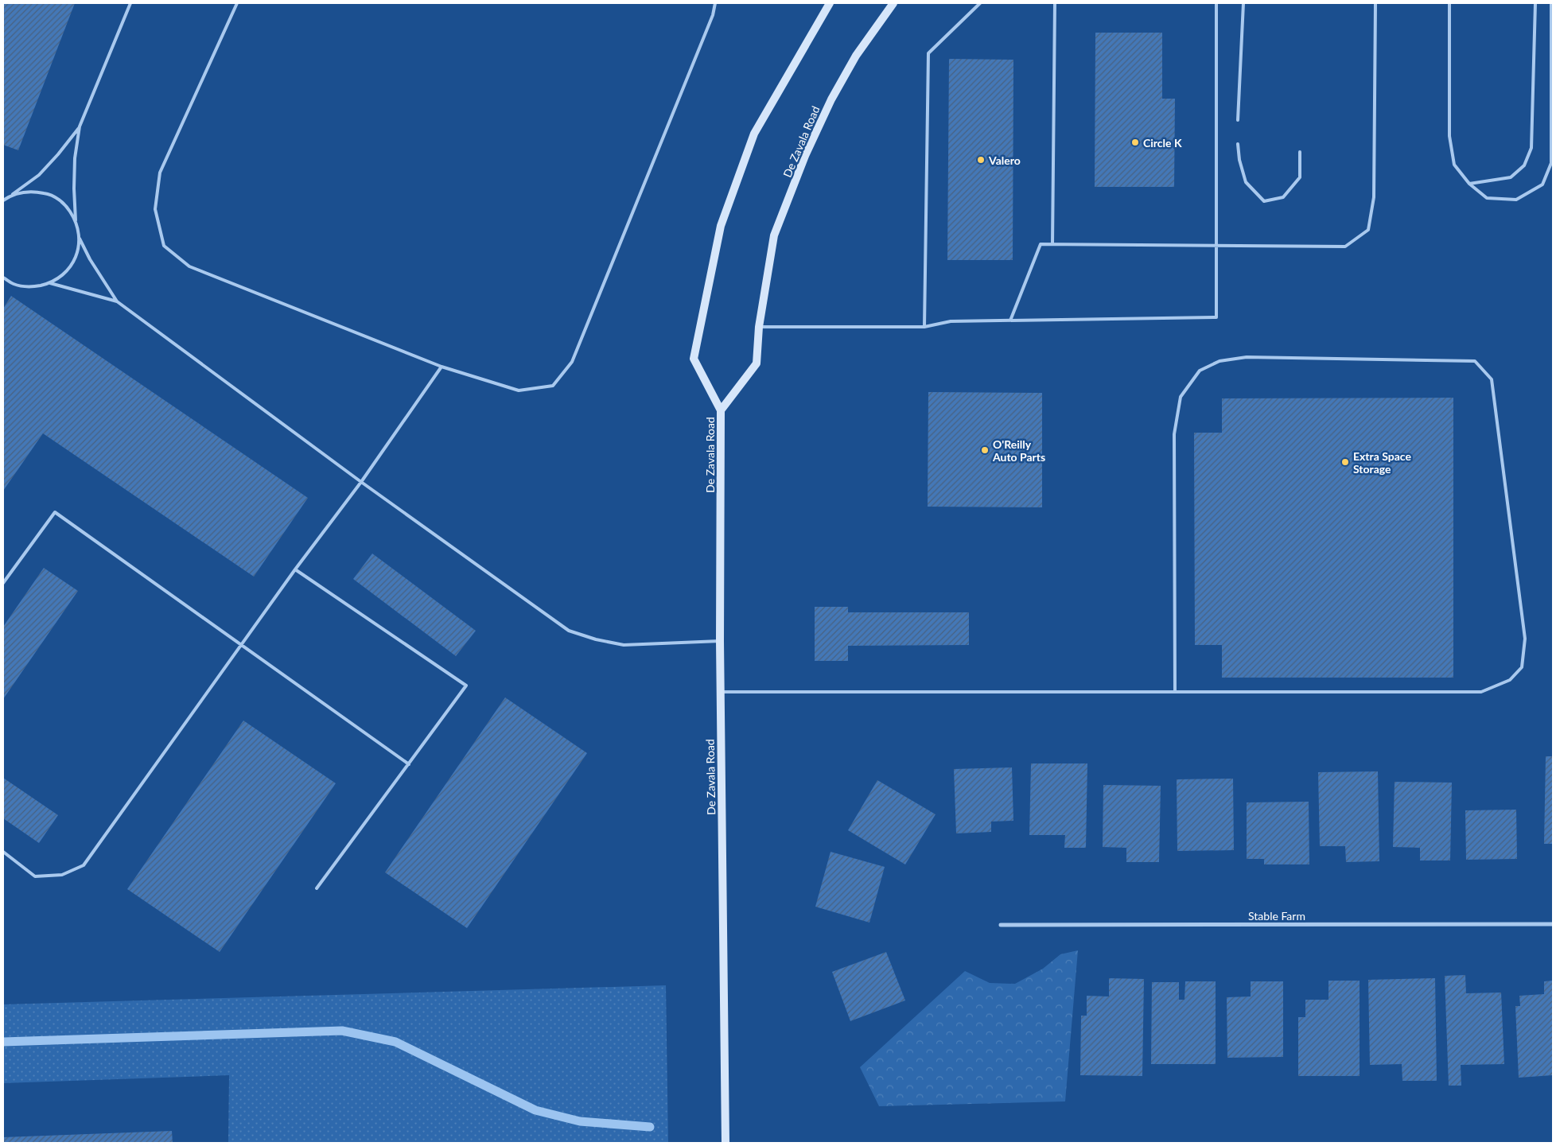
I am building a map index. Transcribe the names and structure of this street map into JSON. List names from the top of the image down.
{
  "streets": {
    "main road": ["De Zavala Road"],
    "street": ["Stable Farm"]
  },
  "places": [
    "Circle K",
    "Valero",
    "O'Reilly Auto Parts",
    "Extra Space Storage"
  ]
}
